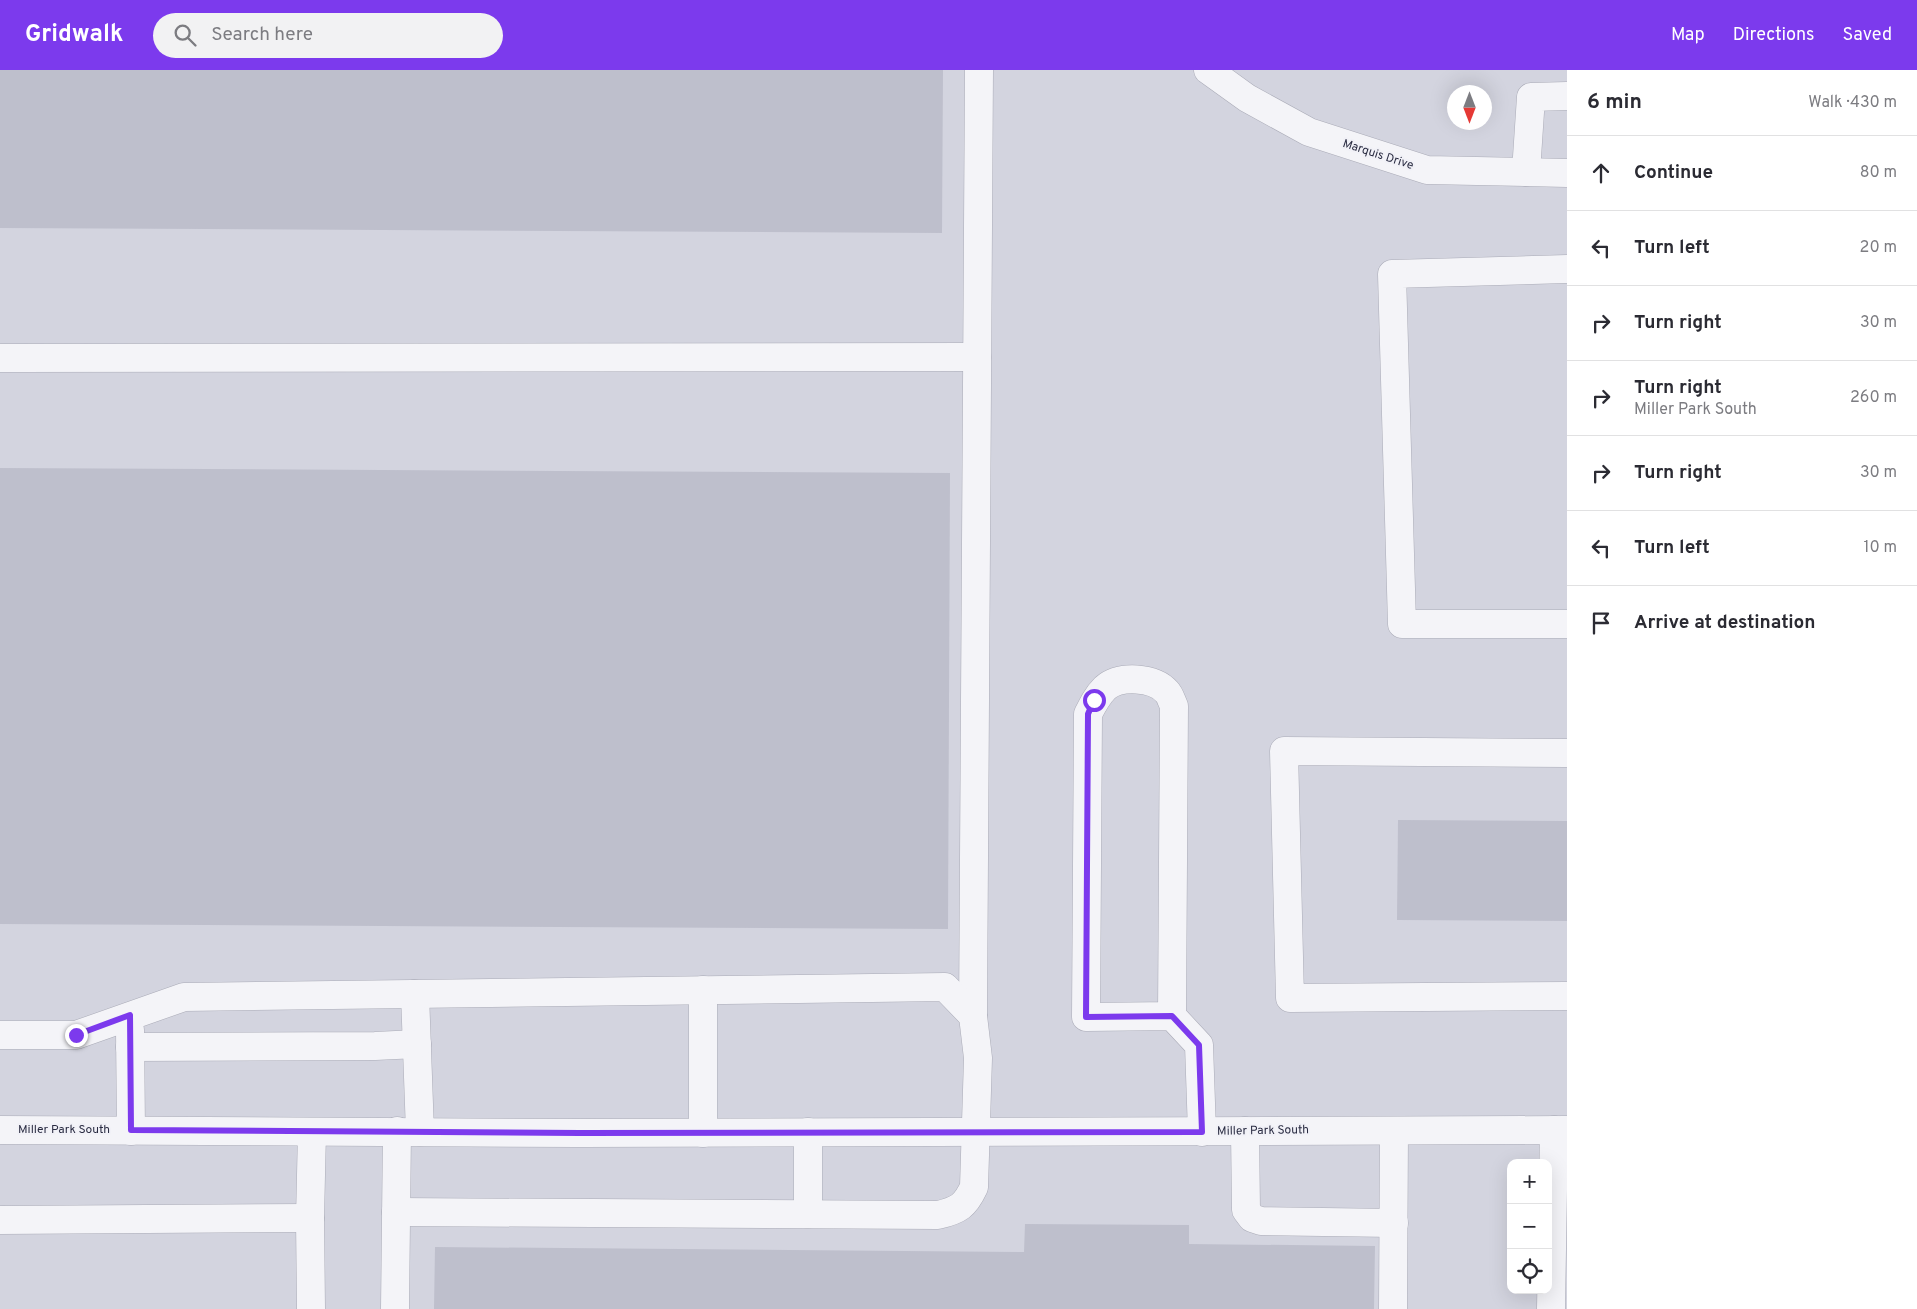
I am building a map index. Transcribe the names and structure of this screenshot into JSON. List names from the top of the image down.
{
  "streets": {
    "street": ["Marquis Drive", "Miller Park South"]
  },
  "north": "bottom",
  "page": {
    "header": "Gridwalk",
    "search": "Search here",
    "nav": ["Map", "Directions", "Saved"],
    "heading": ["6 min", "Walk · 430 m"],
    "list": [
      ["Continue", "80 m"],
      ["Turn left", "20 m"],
      ["Turn right", "30 m"],
      ["Turn right", "Miller Park South", "260 m"],
      ["Turn right", "30 m"],
      ["Turn left", "10 m"],
      "Arrive at destination"
    ],
    "map_buttons": ["+", "−"]
  }
}
